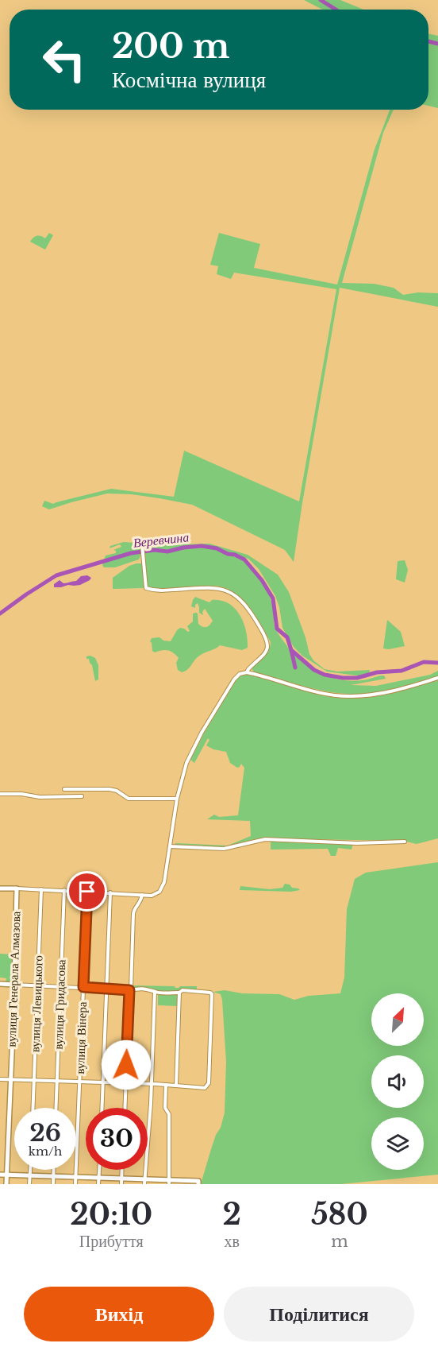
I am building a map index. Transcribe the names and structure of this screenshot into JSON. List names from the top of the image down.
{
  "streets": {
    "street": [
      "вулиця Генерала Алмазова",
      "вулиця Левицького",
      "вулиця Гридасова",
      "вулиця Вінера"
    ]
  },
  "water": ["Веревчина"],
  "north": "top right",
  "page": {
    "turn": ["200 m", "Космічна вулиця"],
    "speed": "26 km/h",
    "limit": "30",
    "eta": [
      "20:10",
      "Прибуття",
      "2",
      "хв",
      "580",
      "m"
    ],
    "buttons": ["Вихід", "Поділитися"]
  }
}
